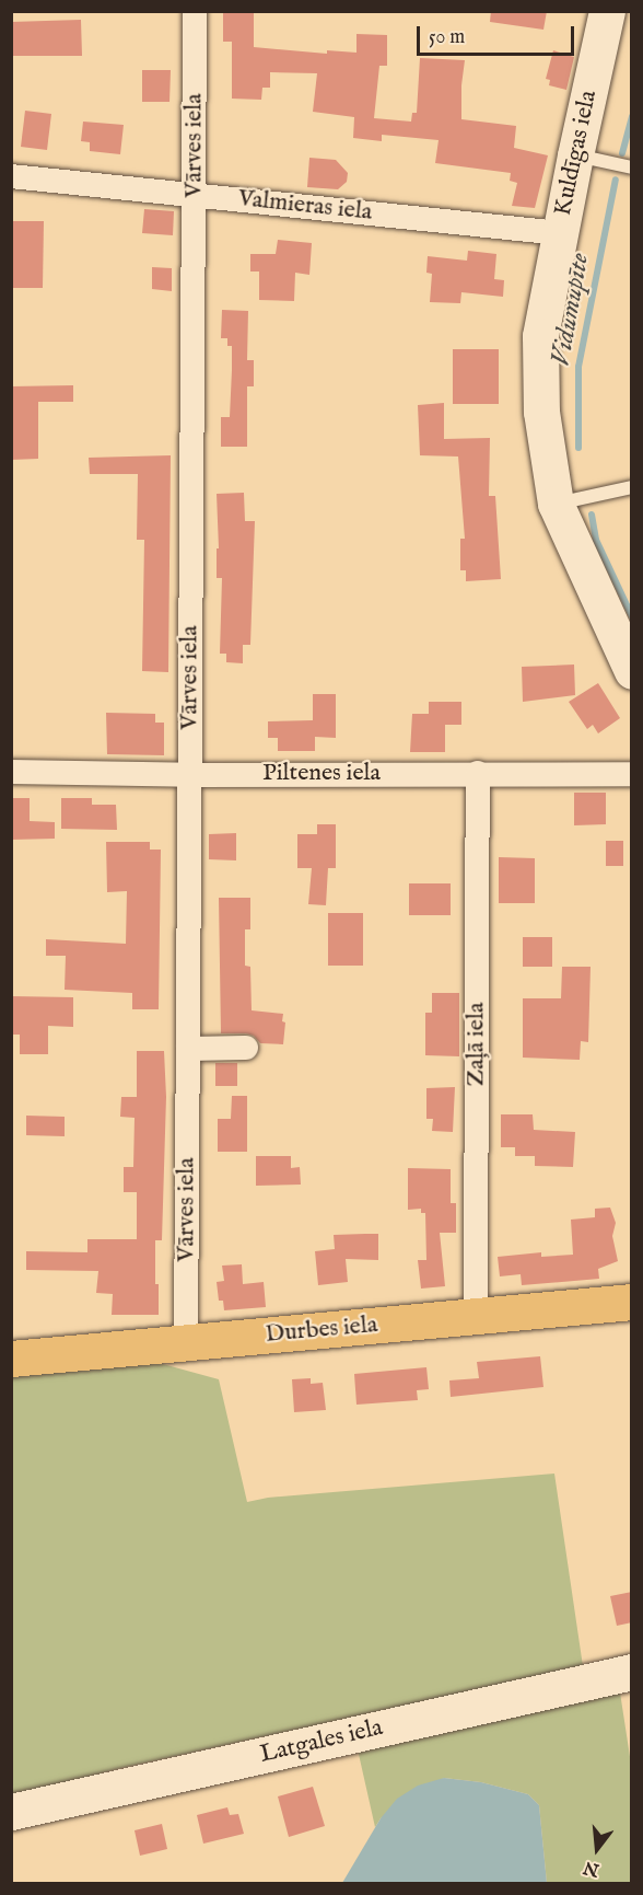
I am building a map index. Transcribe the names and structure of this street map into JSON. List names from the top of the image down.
{
  "streets": {
    "main road": ["Durbes iela"],
    "street": [
      "Vārves iela",
      "Kuldīgas iela",
      "Valmieras iela",
      "Piltenes iela",
      "Zaļā iela",
      "Latgales iela"
    ]
  },
  "crossings": [
    ["Vārves iela", "Valmieras iela"],
    ["Vārves iela", "Piltenes iela"],
    ["Vārves iela", "Durbes iela"],
    ["Kuldīgas iela", "Valmieras iela"],
    ["Piltenes iela", "Zaļā iela"],
    ["Zaļā iela", "Durbes iela"]
  ],
  "water": ["Vidumupīte"],
  "scale_bar": "50 m",
  "north": "bottom"
}
